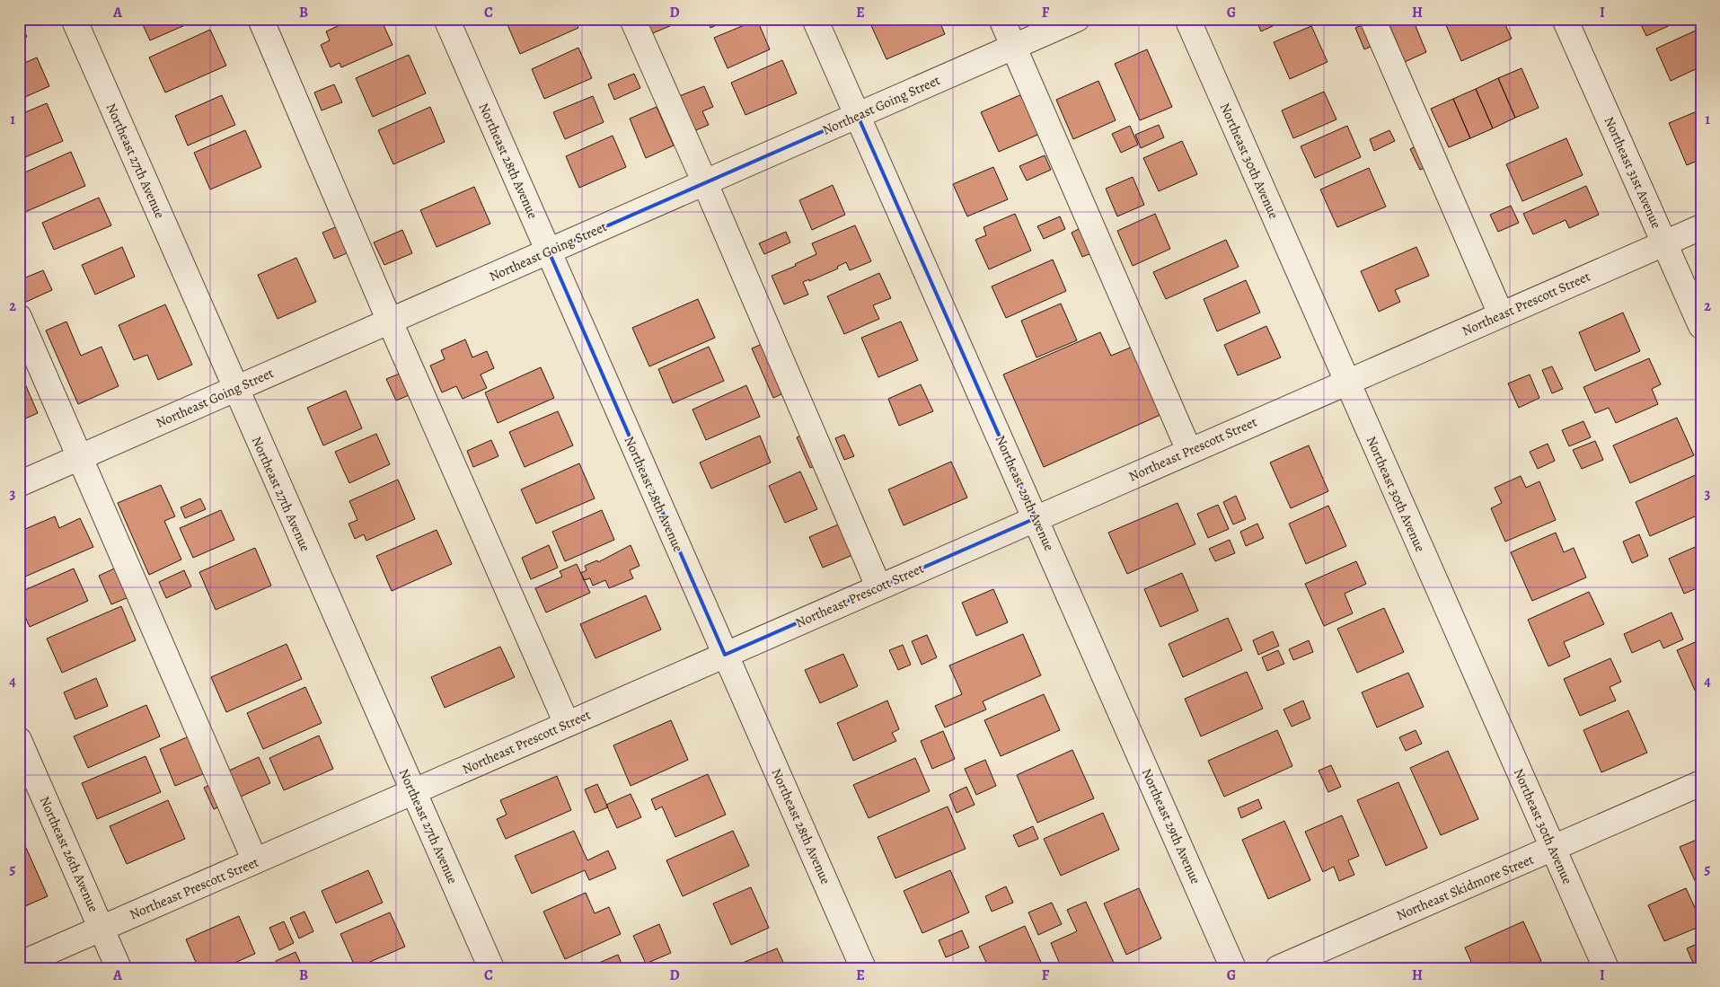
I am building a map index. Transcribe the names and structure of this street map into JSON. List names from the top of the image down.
{
  "streets": {
    "street": [
      "Northeast Going Street",
      "Northeast 27th Avenue",
      "Northeast 28th Avenue",
      "Northeast 30th Avenue",
      "Northeast 31st Avenue",
      "Northeast Prescott Street",
      "Northeast 29th Avenue",
      "Northeast 26th Avenue",
      "Northeast Skidmore Street"
    ]
  },
  "crossings": [
    ["Northeast Going Street", "Northeast 27th Avenue"],
    ["Northeast Going Street", "Northeast 28th Avenue"],
    ["Northeast Going Street", "Northeast 29th Avenue"],
    ["Northeast 27th Avenue", "Northeast Prescott Street"],
    ["Northeast 28th Avenue", "Northeast Prescott Street"],
    ["Northeast 30th Avenue", "Northeast Prescott Street"],
    ["Northeast 30th Avenue", "Northeast Skidmore Street"],
    ["Northeast 31st Avenue", "Northeast Prescott Street"],
    ["Northeast Prescott Street", "Northeast 29th Avenue"],
    ["Northeast Prescott Street", "Northeast 26th Avenue"]
  ],
  "grid": {
    "columns": [
      "A",
      "B",
      "C",
      "D",
      "E",
      "F",
      "G",
      "H",
      "I"
    ],
    "rows": [
      "1",
      "2",
      "3",
      "4",
      "5"
    ]
  }
}
